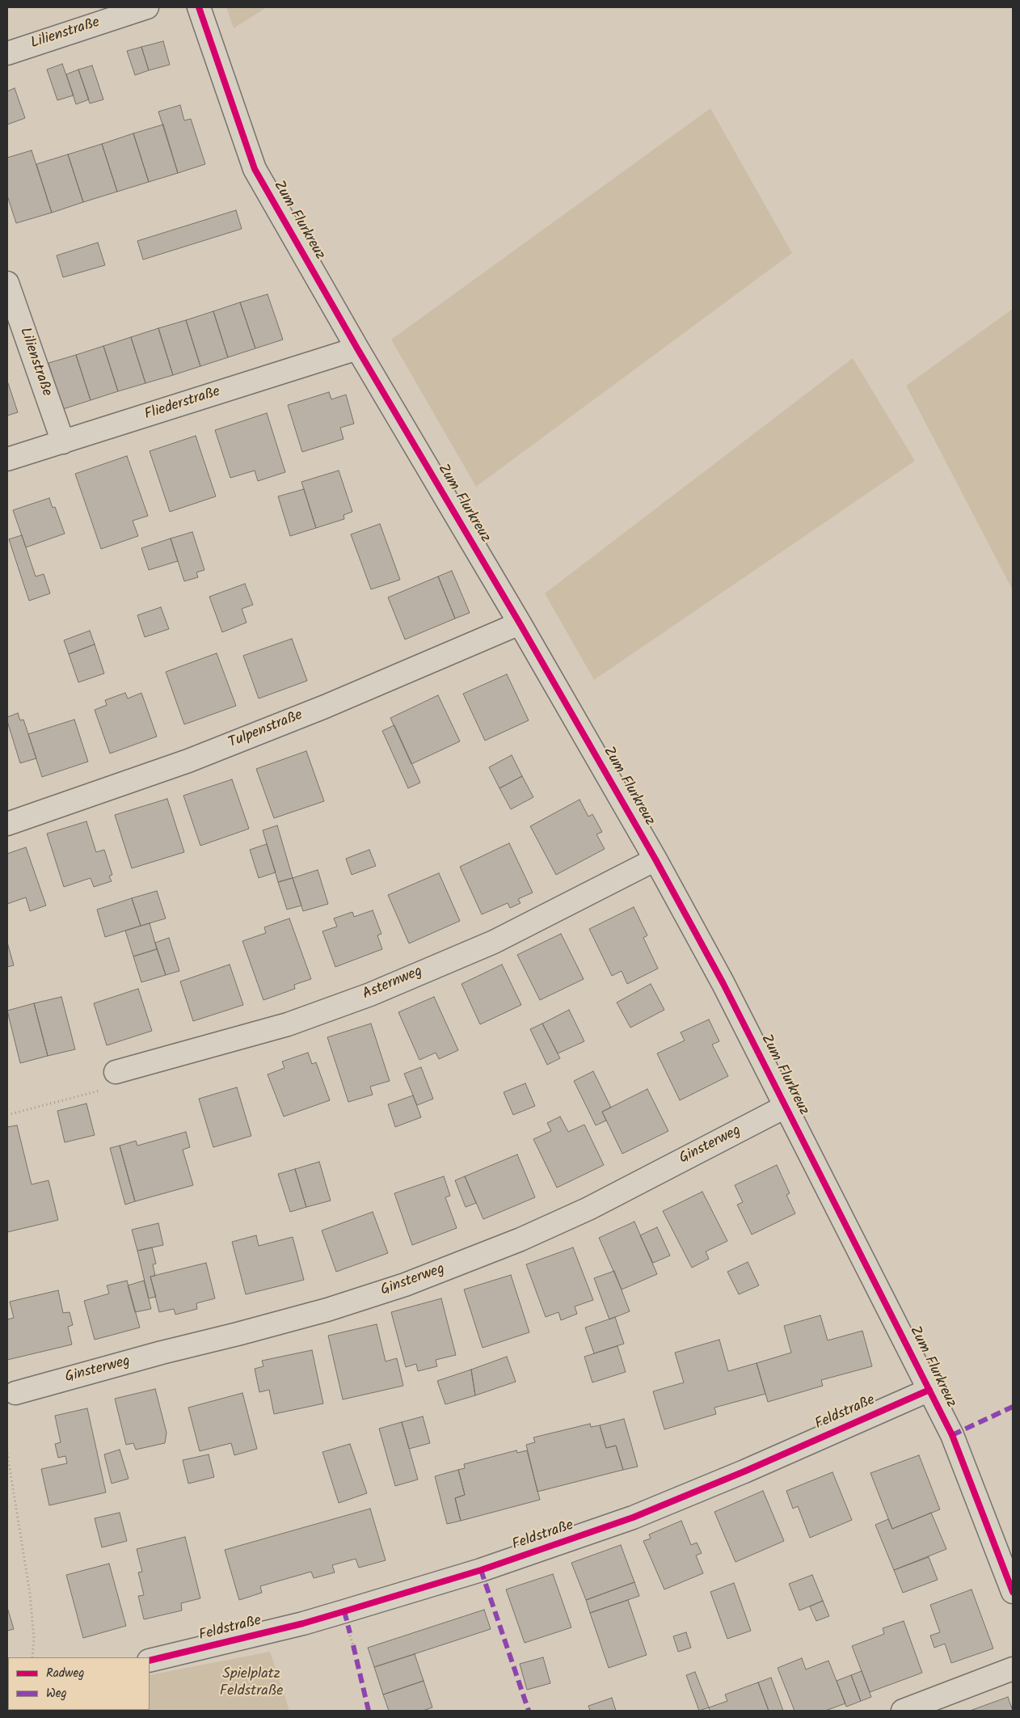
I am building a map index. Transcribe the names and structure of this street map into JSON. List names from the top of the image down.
{
  "streets": {
    "street": [
      "Lilienstraße",
      "Zum Flurkreuz",
      "Fliederstraße",
      "Tulpenstraße",
      "Asternweg",
      "Ginsterweg",
      "Feldstraße"
    ]
  },
  "crossings": [
    ["Lilienstraße", "Fliederstraße"],
    ["Zum Flurkreuz", "Fliederstraße"],
    ["Zum Flurkreuz", "Tulpenstraße"],
    ["Zum Flurkreuz", "Asternweg"],
    ["Zum Flurkreuz", "Ginsterweg"],
    ["Zum Flurkreuz", "Feldstraße"]
  ],
  "parks": ["Spielplatz Feldstraße"],
  "legend": ["Radweg", "Weg"]
}
